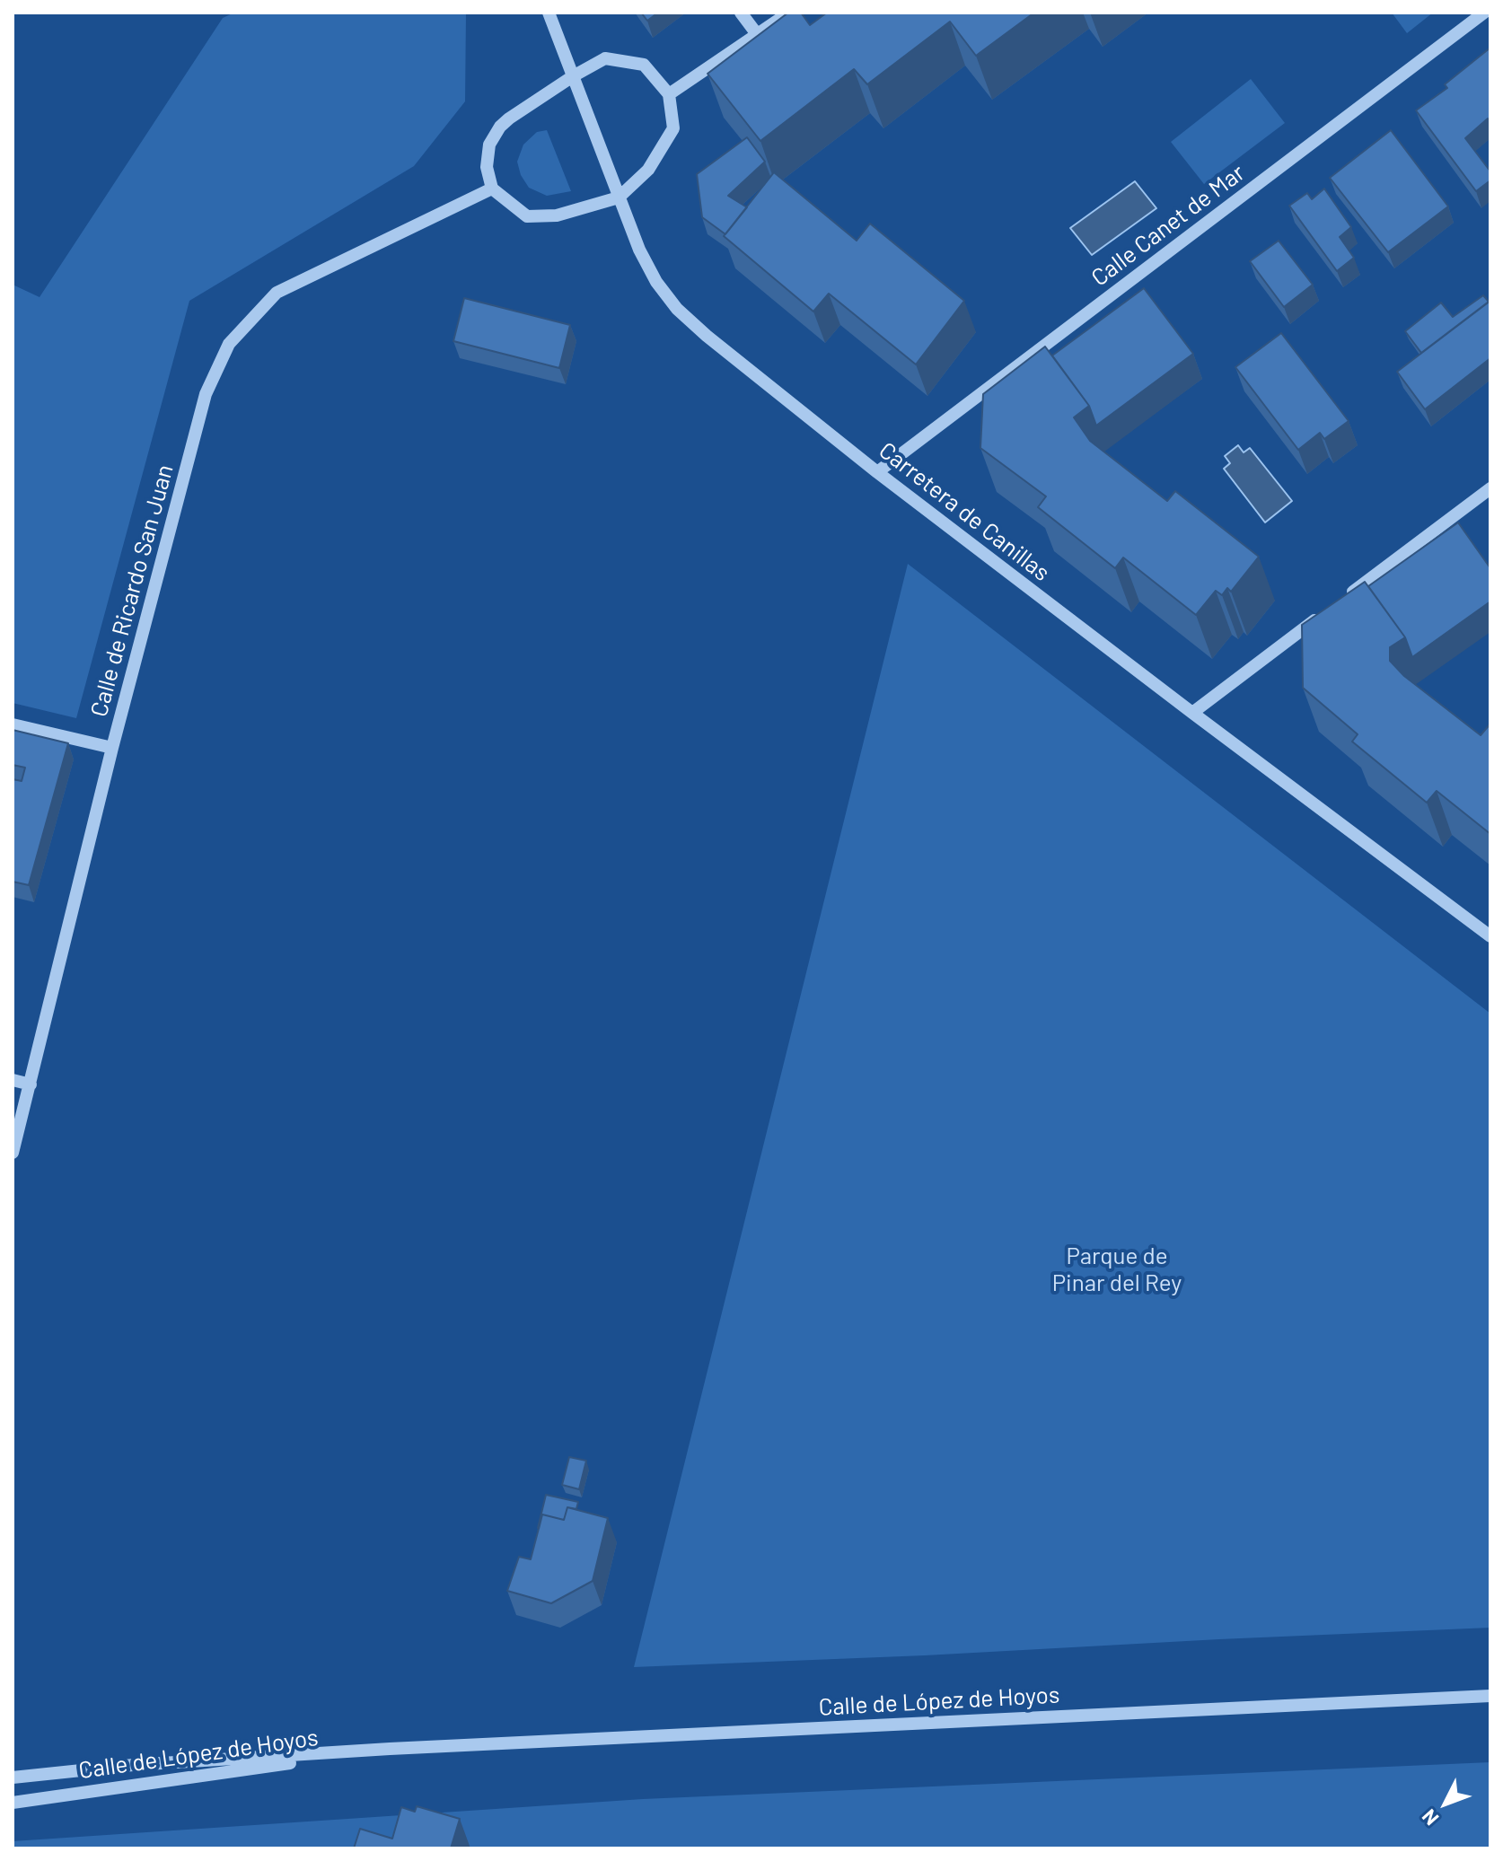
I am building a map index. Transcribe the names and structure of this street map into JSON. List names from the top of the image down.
{
  "streets": {
    "street": [
      "Calle Canet de Mar",
      "Carretera de Canillas",
      "Calle de Ricardo San Juan",
      "Calle de López de Hoyos"
    ]
  },
  "crossings": [
    ["Calle Canet de Mar", "Carretera de Canillas"]
  ],
  "parks": ["Parque de Pinar del Rey"],
  "north": "bottom left"
}
